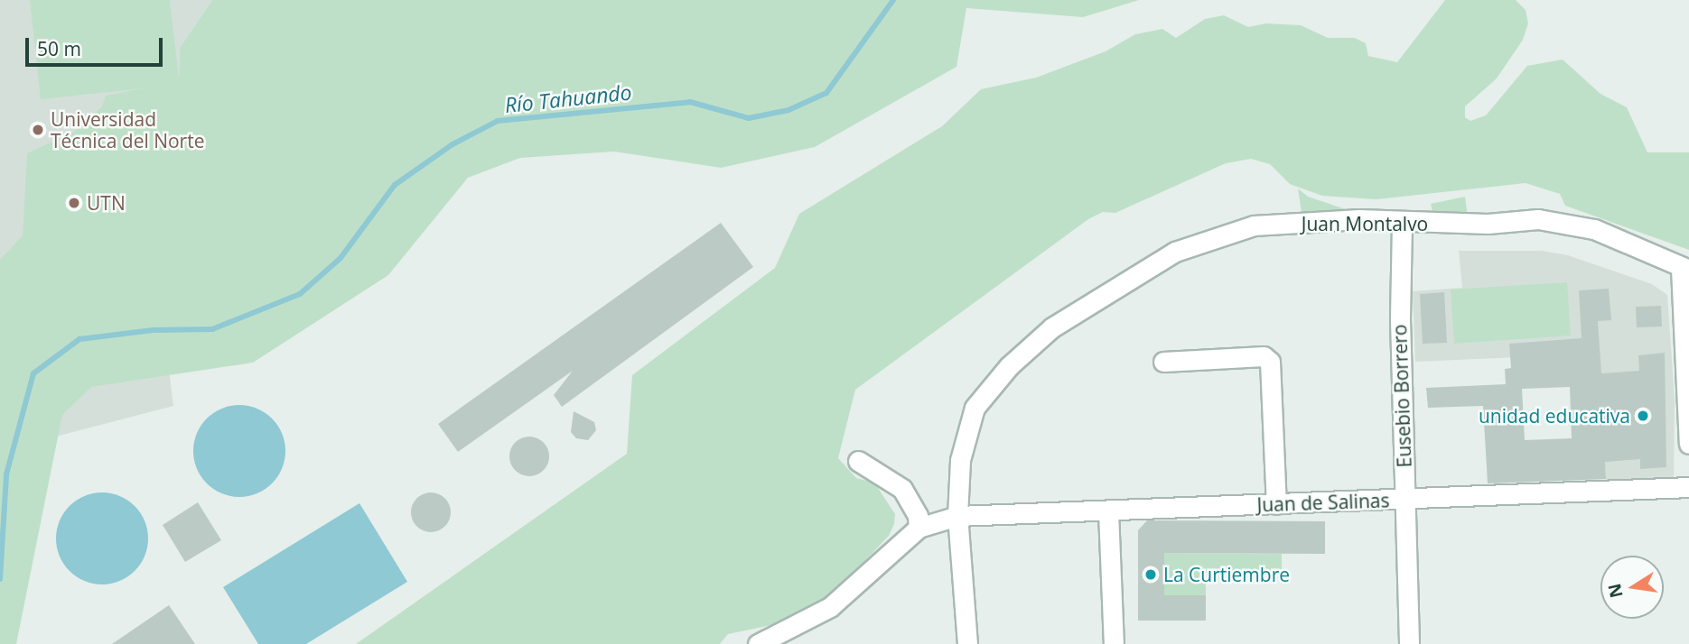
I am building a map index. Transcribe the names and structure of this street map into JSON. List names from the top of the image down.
{
  "streets": {
    "street": ["Juan Montalvo", "Eusebio Borrero", "Juan de Salinas"]
  },
  "crossings": [
    ["Juan Montalvo", "Eusebio Borrero"],
    ["Juan Montalvo", "Juan de Salinas"],
    ["Eusebio Borrero", "Juan de Salinas"]
  ],
  "water": ["Río Tahuando"],
  "places": [
    "Universidad Técnica del Norte",
    "UTN",
    "unidad educativa",
    "La Curtiembre"
  ],
  "scale_bar": "50 m",
  "north": "left"
}
